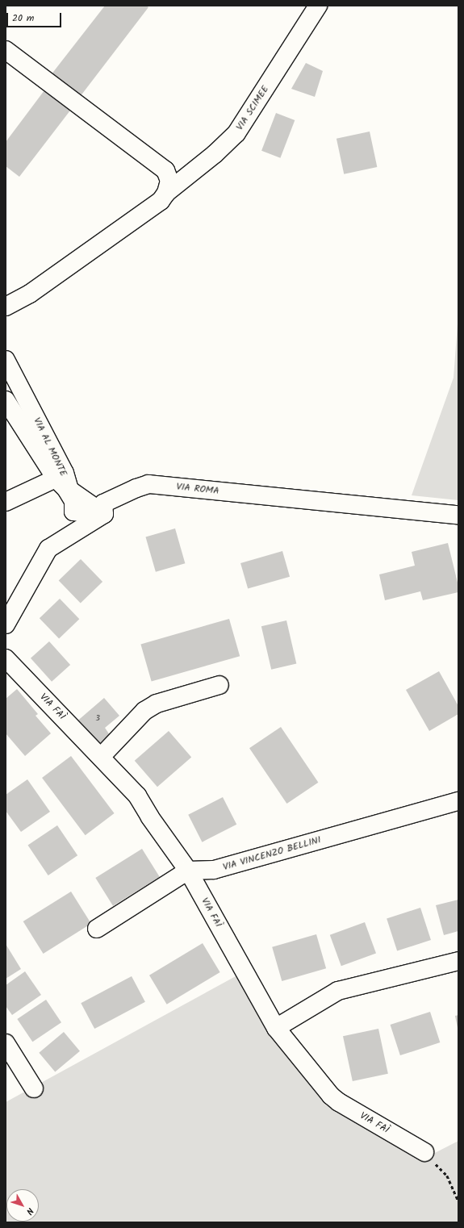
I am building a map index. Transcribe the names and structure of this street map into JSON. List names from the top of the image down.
{
  "streets": {
    "street": [
      "VIA SCIMEE",
      "VIA AL MONTE",
      "VIA ROMA",
      "VIA FAÌ",
      "VIA VINCENZO BELLINI"
    ]
  },
  "crossings": [
    ["VIA AL MONTE", "VIA ROMA"],
    ["VIA FAÌ", "VIA VINCENZO BELLINI"]
  ],
  "house_numbers": ["3"],
  "scale_bar": "20 m",
  "north": "bottom right"
}
